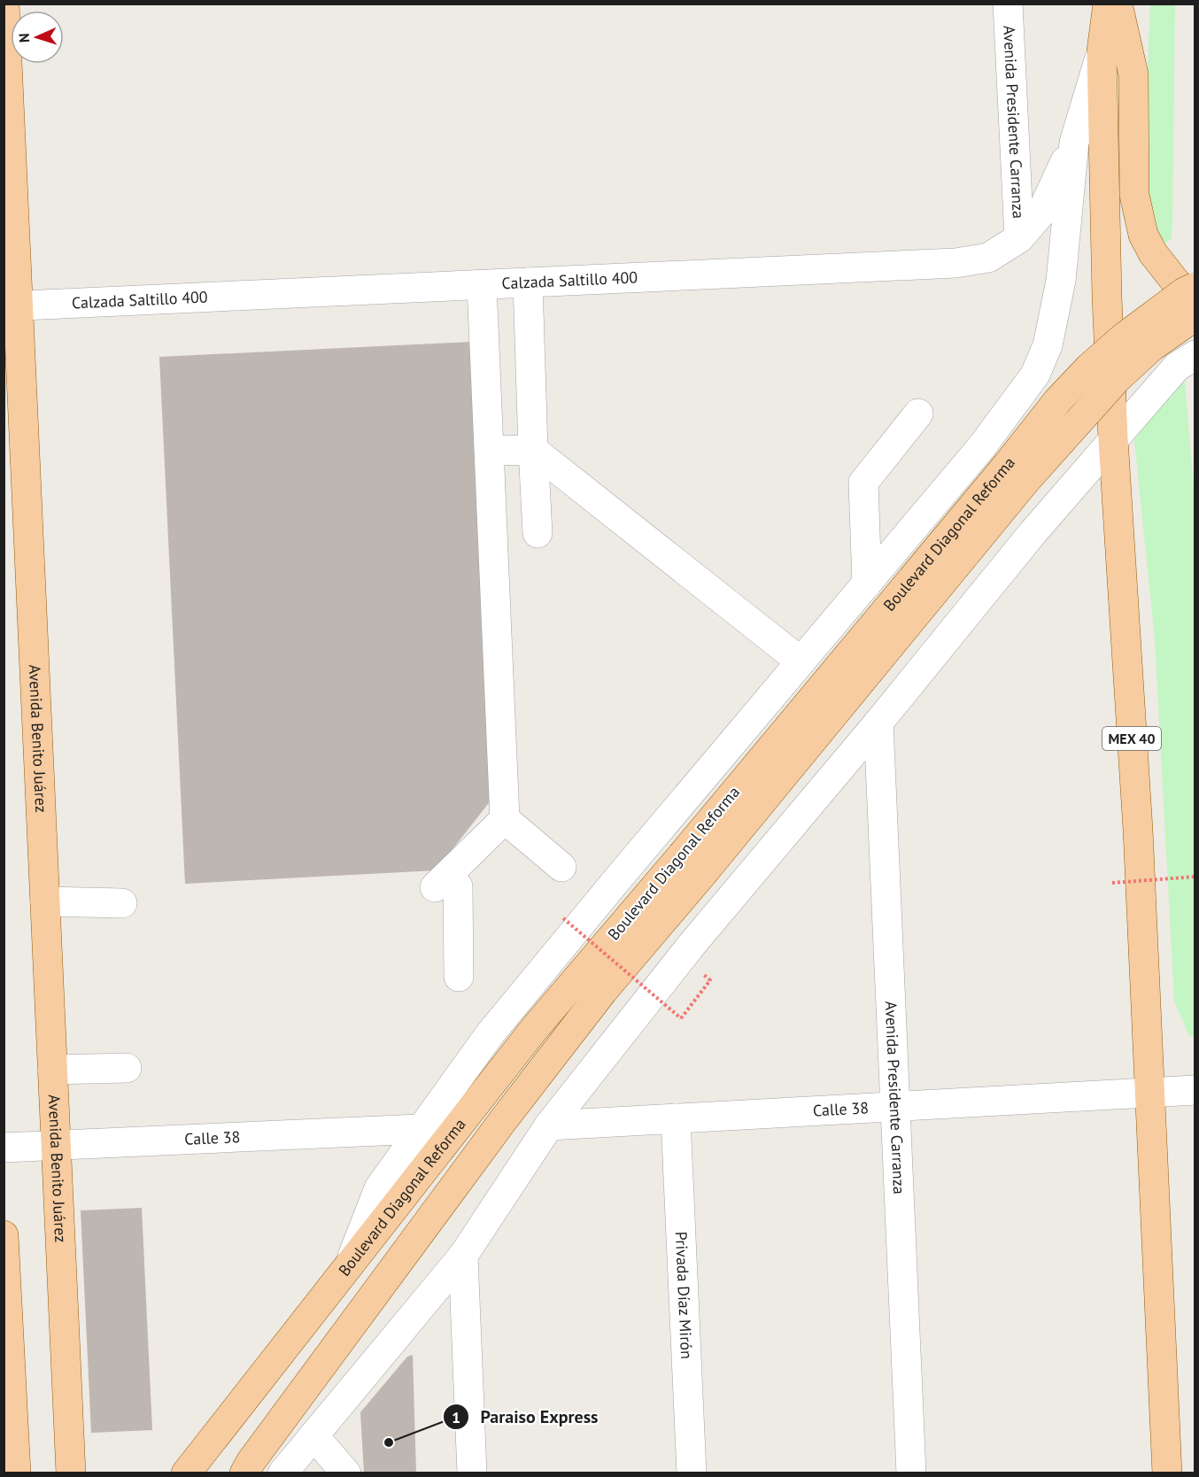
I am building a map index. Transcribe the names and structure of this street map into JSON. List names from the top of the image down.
{
  "streets": {
    "main road": ["Boulevard Diagonal Reforma", "Avenida Benito Juárez", "MEX 40"],
    "street": [
      "Avenida Presidente Carranza",
      "Calzada Saltillo 400",
      "Calle 38",
      "Privada Díaz Mirón"
    ]
  },
  "crossings": [
    ["Avenida Presidente Carranza", "Calzada Saltillo 400"],
    ["Avenida Presidente Carranza", "Calle 38"],
    ["Calzada Saltillo 400", "Avenida Benito Juárez"],
    ["Avenida Benito Juárez", "Calle 38"],
    ["MEX 40", "Calle 38"],
    ["Calle 38", "Privada Díaz Mirón"]
  ],
  "places": ["Paraiso Express"],
  "north": "left"
}
